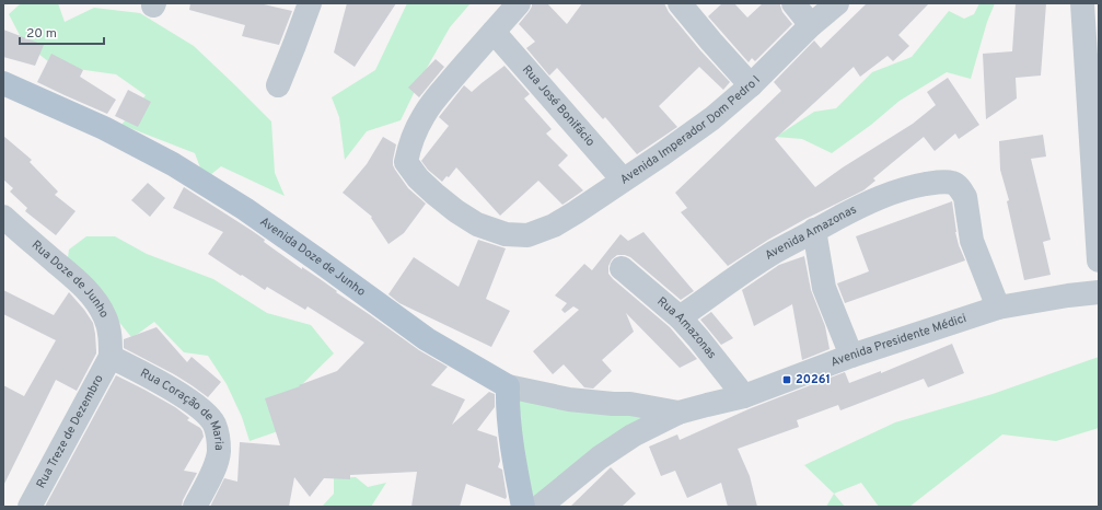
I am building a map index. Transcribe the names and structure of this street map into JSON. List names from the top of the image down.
{
  "streets": {
    "main road": ["Avenida Doze de Junho"],
    "street": [
      "Rua José Bonifácio",
      "Avenida Imperador Dom Pedro I",
      "Avenida Amazonas",
      "Rua Doze de Junho",
      "Rua Amazonas",
      "Avenida Presidente Médici",
      "Rua Coração de Maria",
      "Rua Treze de Dezembro"
    ]
  },
  "crossings": [
    ["Rua José Bonifácio", "Avenida Imperador Dom Pedro I"],
    ["Avenida Amazonas", "Rua Amazonas"],
    ["Avenida Amazonas", "Avenida Presidente Médici"],
    ["Avenida Doze de Junho", "Avenida Presidente Médici"],
    ["Rua Doze de Junho", "Rua Coração de Maria"],
    ["Rua Doze de Junho", "Rua Treze de Dezembro"],
    ["Rua Amazonas", "Avenida Presidente Médici"],
    ["Rua Coração de Maria", "Rua Treze de Dezembro"]
  ],
  "places": {
    "transit": ["20261"]
  },
  "scale_bar": "20 m"
}
